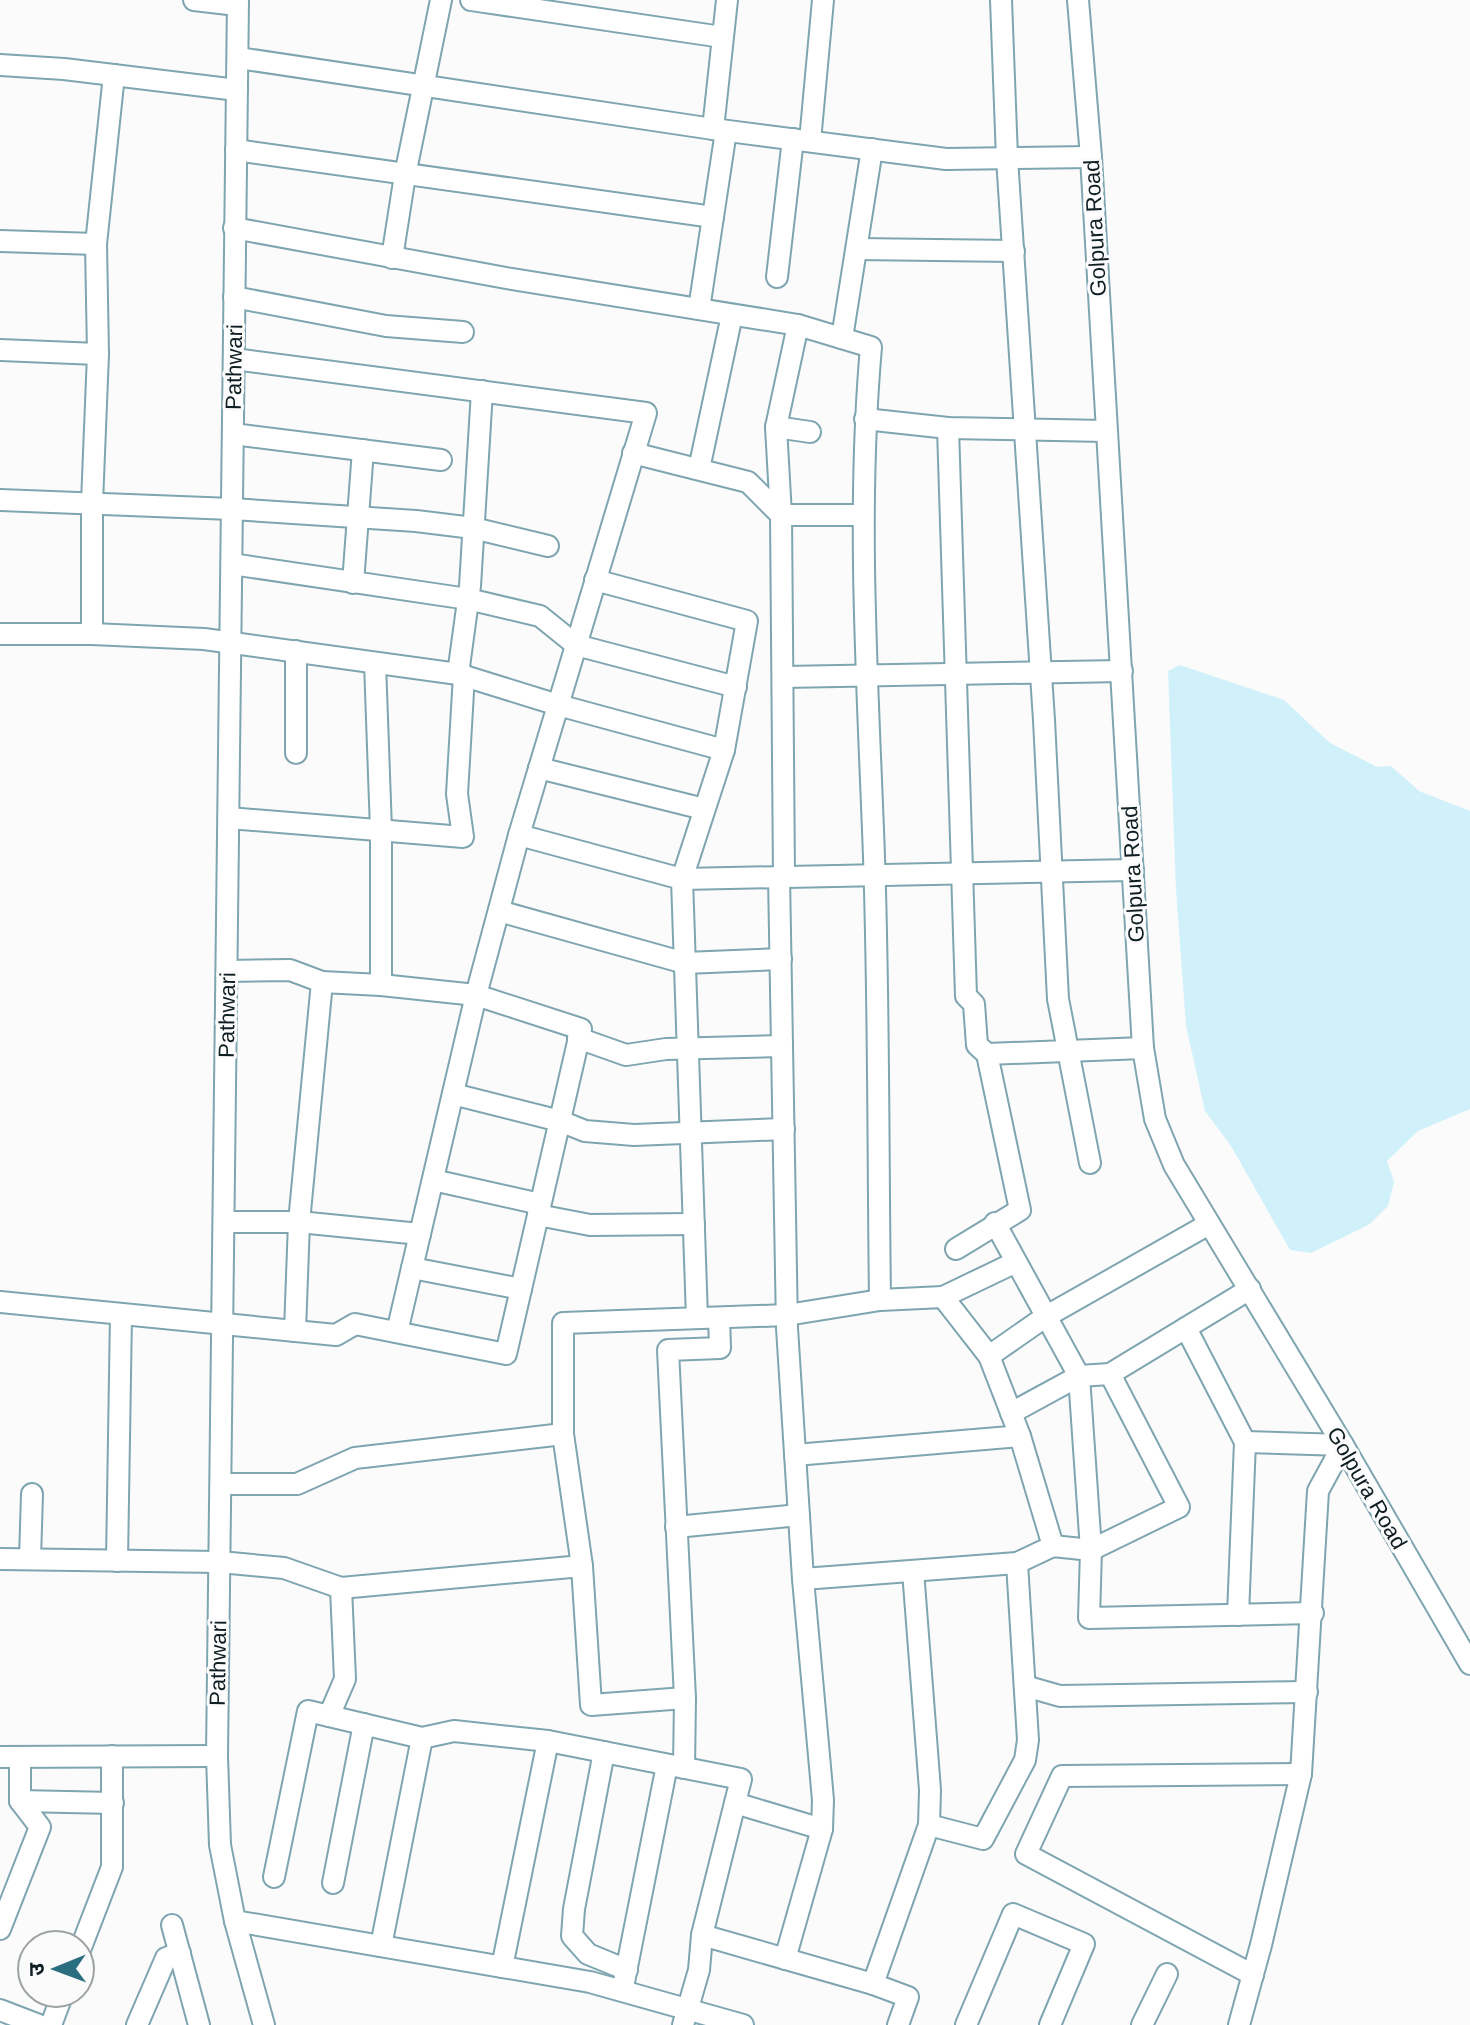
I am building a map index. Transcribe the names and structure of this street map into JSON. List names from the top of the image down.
{
  "streets": {
    "street": ["Golpura Road", "Pathwari"]
  },
  "north": "left"
}
